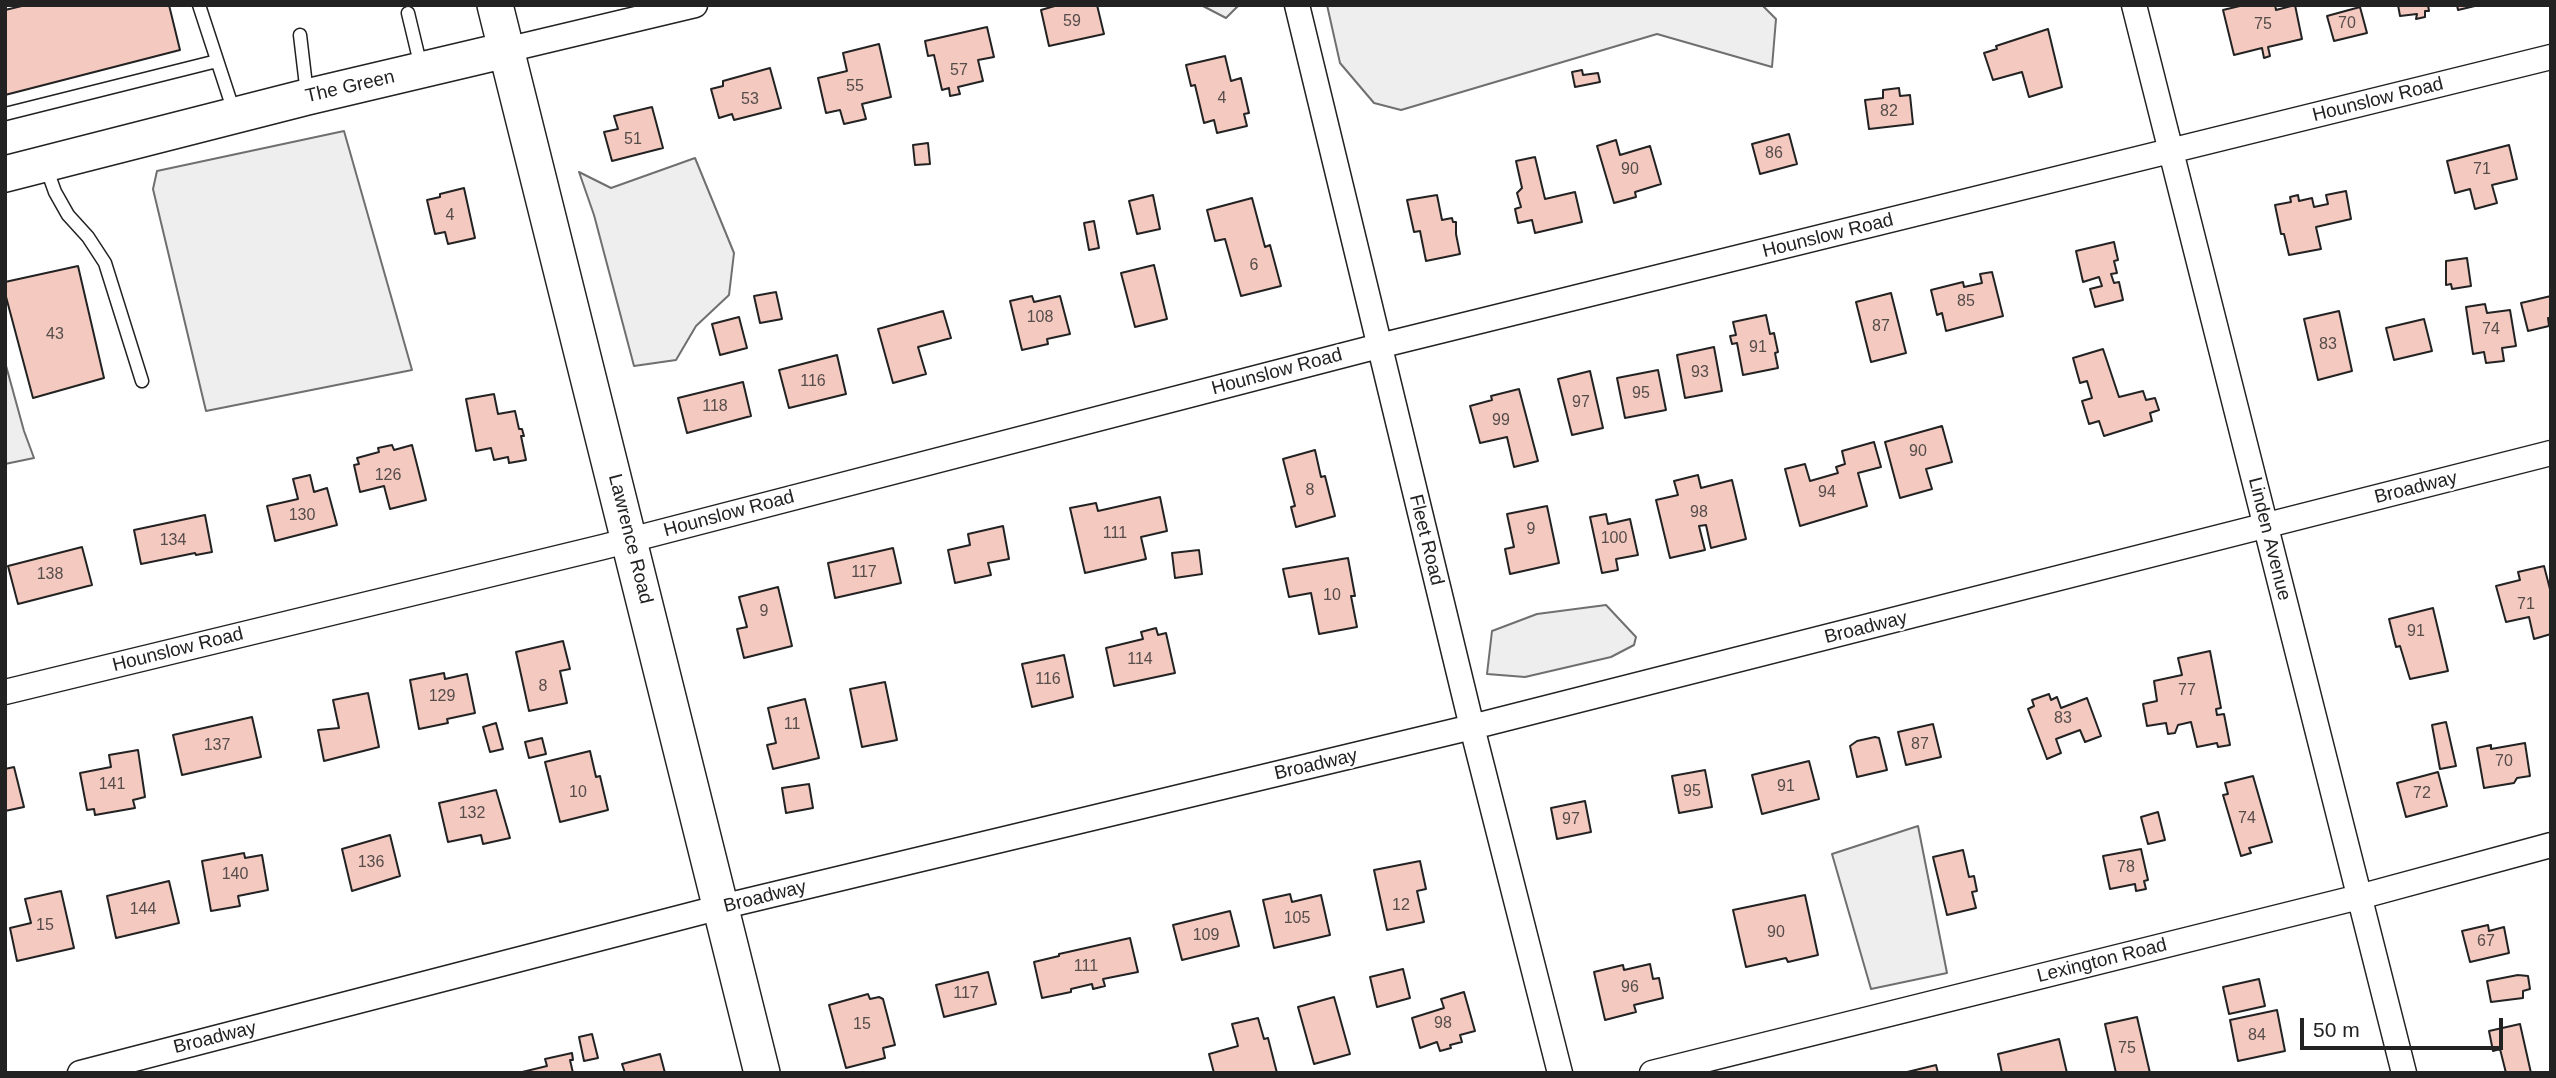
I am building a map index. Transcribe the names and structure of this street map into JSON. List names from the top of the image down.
{
  "streets": {
    "street": [
      "The Green",
      "Hounslow Road",
      "Broadway",
      "Lawrence Road",
      "Linden Avenue",
      "Fleet Road",
      "Lexington Road"
    ]
  },
  "crossings": [
    ["The Green", "Lawrence Road"],
    ["Hounslow Road", "Lawrence Road"],
    ["Hounslow Road", "Linden Avenue"],
    ["Hounslow Road", "Fleet Road"],
    ["Broadway", "Lawrence Road"],
    ["Broadway", "Linden Avenue"],
    ["Broadway", "Fleet Road"],
    ["Linden Avenue", "Lexington Road"]
  ],
  "house_numbers": [
    "59",
    "70",
    "75",
    "57",
    "55",
    "4",
    "53",
    "82",
    "51",
    "86",
    "90",
    "71",
    "4",
    "6",
    "85",
    "108",
    "87",
    "74",
    "43",
    "83",
    "91",
    "93",
    "116",
    "95",
    "97",
    "118",
    "99",
    "90",
    "126",
    "8",
    "94",
    "98",
    "130",
    "9",
    "111",
    "100",
    "134",
    "117",
    "138",
    "10",
    "71",
    "9",
    "91",
    "114",
    "116",
    "8",
    "77",
    "129",
    "83",
    "11",
    "87",
    "137",
    "70",
    "141",
    "91",
    "95",
    "10",
    "72",
    "132",
    "74",
    "97",
    "136",
    "78",
    "140",
    "12",
    "144",
    "105",
    "15",
    "90",
    "109",
    "67",
    "111",
    "96",
    "117",
    "98",
    "15",
    "84",
    "75"
  ],
  "scale_bar": "50 m"
}
